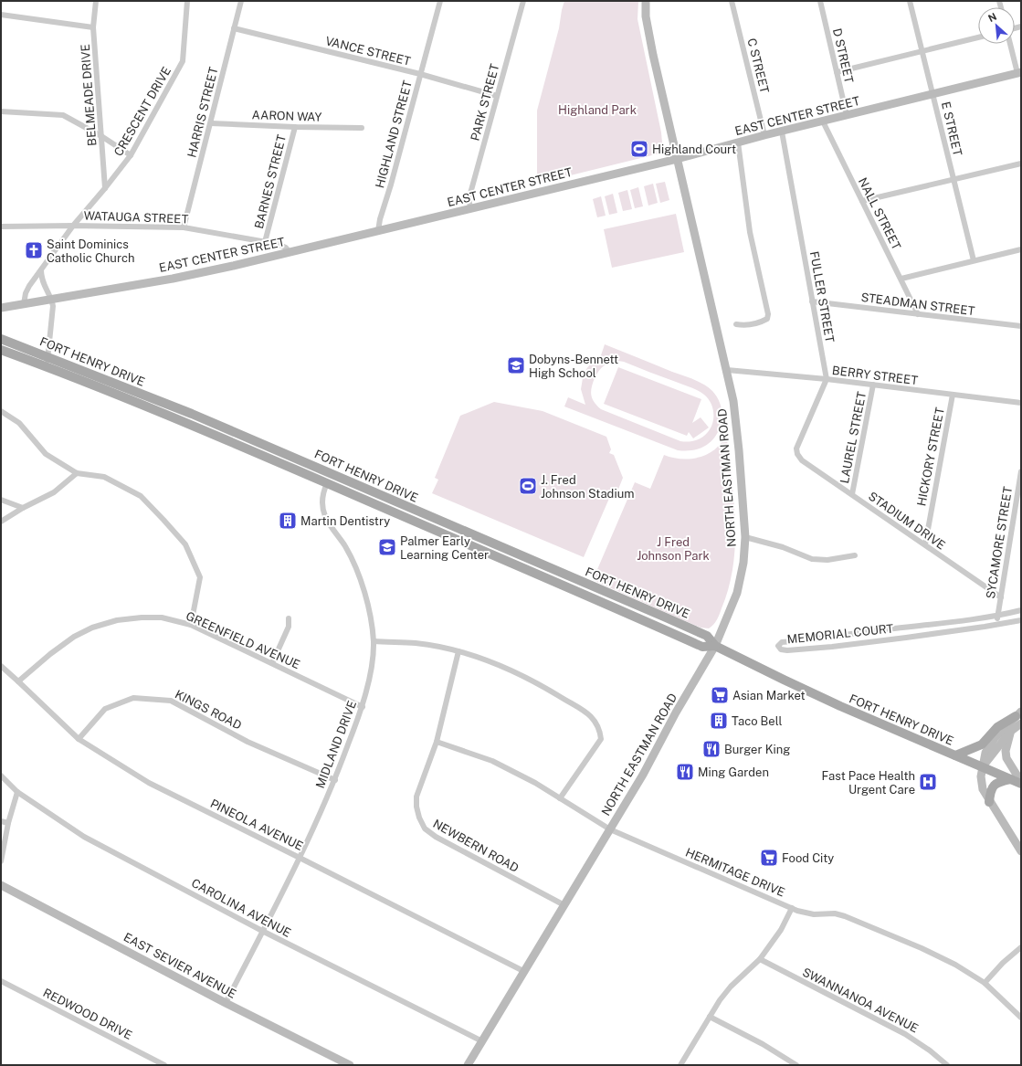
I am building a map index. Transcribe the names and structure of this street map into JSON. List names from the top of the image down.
{
  "streets": {
    "main road": ["FORT HENRY DRIVE"],
    "street": [
      "VANCE STREET",
      "D STREET",
      "C STREET",
      "BELMEADE DRIVE",
      "PARK STREET",
      "CRESCENT DRIVE",
      "HARRIS STREET",
      "AARON WAY",
      "EAST CENTER STREET",
      "E STREET",
      "HIGHLAND STREET",
      "BARNES STREET",
      "NALL STREET",
      "WATAUGA STREET",
      "FULLER STREET",
      "STEADMAN STREET",
      "BERRY STREET",
      "LAUREL STREET",
      "HICKORY STREET",
      "NORTH EASTMAN ROAD",
      "STADIUM DRIVE",
      "SYCAMORE STREET",
      "MEMORIAL COURT",
      "GREENFIELD AVENUE",
      "KINGS ROAD",
      "MIDLAND DRIVE",
      "PINEOLA AVENUE",
      "NEWBERN ROAD",
      "HERMITAGE DRIVE",
      "CAROLINA AVENUE",
      "EAST SEVIER AVENUE",
      "SWANNANOA AVENUE",
      "REDWOOD DRIVE"
    ]
  },
  "crossings": [
    ["VANCE STREET", "PARK STREET"],
    ["VANCE STREET", "HARRIS STREET"],
    ["VANCE STREET", "HIGHLAND STREET"],
    ["D STREET", "EAST CENTER STREET"],
    ["C STREET", "EAST CENTER STREET"],
    ["BELMEADE DRIVE", "CRESCENT DRIVE"],
    ["PARK STREET", "EAST CENTER STREET"],
    ["CRESCENT DRIVE", "EAST CENTER STREET"],
    ["CRESCENT DRIVE", "WATAUGA STREET"],
    ["HARRIS STREET", "AARON WAY"],
    ["HARRIS STREET", "WATAUGA STREET"],
    ["AARON WAY", "BARNES STREET"],
    ["EAST CENTER STREET", "E STREET"],
    ["EAST CENTER STREET", "HIGHLAND STREET"],
    ["EAST CENTER STREET", "NALL STREET"],
    ["EAST CENTER STREET", "WATAUGA STREET"],
    ["EAST CENTER STREET", "FULLER STREET"],
    ["EAST CENTER STREET", "NORTH EASTMAN ROAD"],
    ["BARNES STREET", "WATAUGA STREET"],
    ["NALL STREET", "STEADMAN STREET"],
    ["FULLER STREET", "STEADMAN STREET"],
    ["FULLER STREET", "BERRY STREET"],
    ["FULLER STREET", "STADIUM DRIVE"],
    ["FORT HENRY DRIVE", "NORTH EASTMAN ROAD"],
    ["FORT HENRY DRIVE", "MIDLAND DRIVE"],
    ["BERRY STREET", "LAUREL STREET"],
    ["BERRY STREET", "HICKORY STREET"],
    ["BERRY STREET", "NORTH EASTMAN ROAD"],
    ["BERRY STREET", "STADIUM DRIVE"],
    ["LAUREL STREET", "STADIUM DRIVE"],
    ["HICKORY STREET", "STADIUM DRIVE"],
    ["NORTH EASTMAN ROAD", "PINEOLA AVENUE"],
    ["NORTH EASTMAN ROAD", "NEWBERN ROAD"],
    ["NORTH EASTMAN ROAD", "HERMITAGE DRIVE"],
    ["NORTH EASTMAN ROAD", "CAROLINA AVENUE"],
    ["STADIUM DRIVE", "SYCAMORE STREET"],
    ["SYCAMORE STREET", "MEMORIAL COURT"],
    ["GREENFIELD AVENUE", "MIDLAND DRIVE"],
    ["GREENFIELD AVENUE", "PINEOLA AVENUE"],
    ["KINGS ROAD", "MIDLAND DRIVE"],
    ["KINGS ROAD", "PINEOLA AVENUE"],
    ["MIDLAND DRIVE", "PINEOLA AVENUE"],
    ["MIDLAND DRIVE", "CAROLINA AVENUE"],
    ["MIDLAND DRIVE", "EAST SEVIER AVENUE"],
    ["NEWBERN ROAD", "HERMITAGE DRIVE"]
  ],
  "parks": ["Highland Park", "J Fred Johnson Park"],
  "places": {
    "sports": ["Highland Court", "J. Fred Johnson Stadium"],
    "church": ["Saint Dominics Catholic Church"],
    "school or university": ["Dobyns-Bennett High School", "Palmer Early Learning Center"],
    "building": ["Martin Dentistry", "Taco Bell"],
    "supermarket": ["Asian Market", "Food City"],
    "restaurant": ["Burger King", "Ming Garden"],
    "hospital": ["Fast Pace Health Urgent Care"]
  },
  "north": "top left"
}
